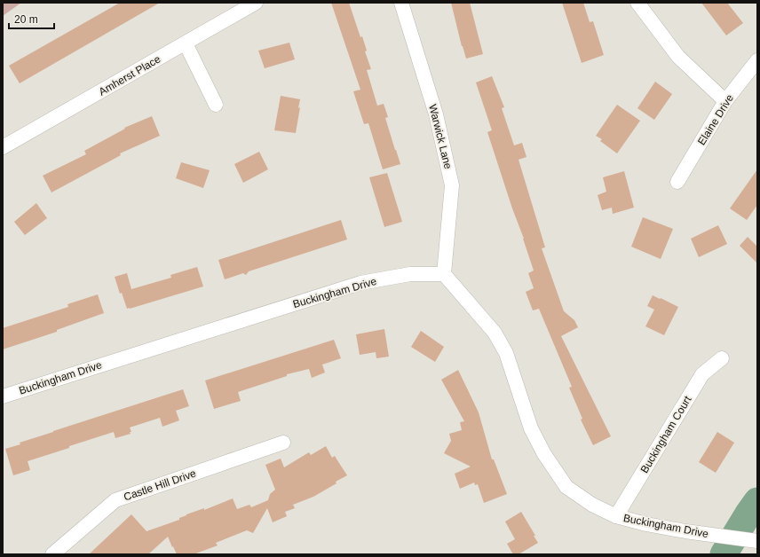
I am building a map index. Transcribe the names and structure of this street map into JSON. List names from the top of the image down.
{
  "streets": {
    "street": [
      "Amherst Place",
      "Elaine Drive",
      "Warwick Lane",
      "Buckingham Drive",
      "Buckingham Court",
      "Castle Hill Drive"
    ]
  },
  "crossings": [
    ["Warwick Lane", "Buckingham Drive"],
    ["Buckingham Drive", "Buckingham Court"]
  ],
  "scale_bar": "20 m"
}
